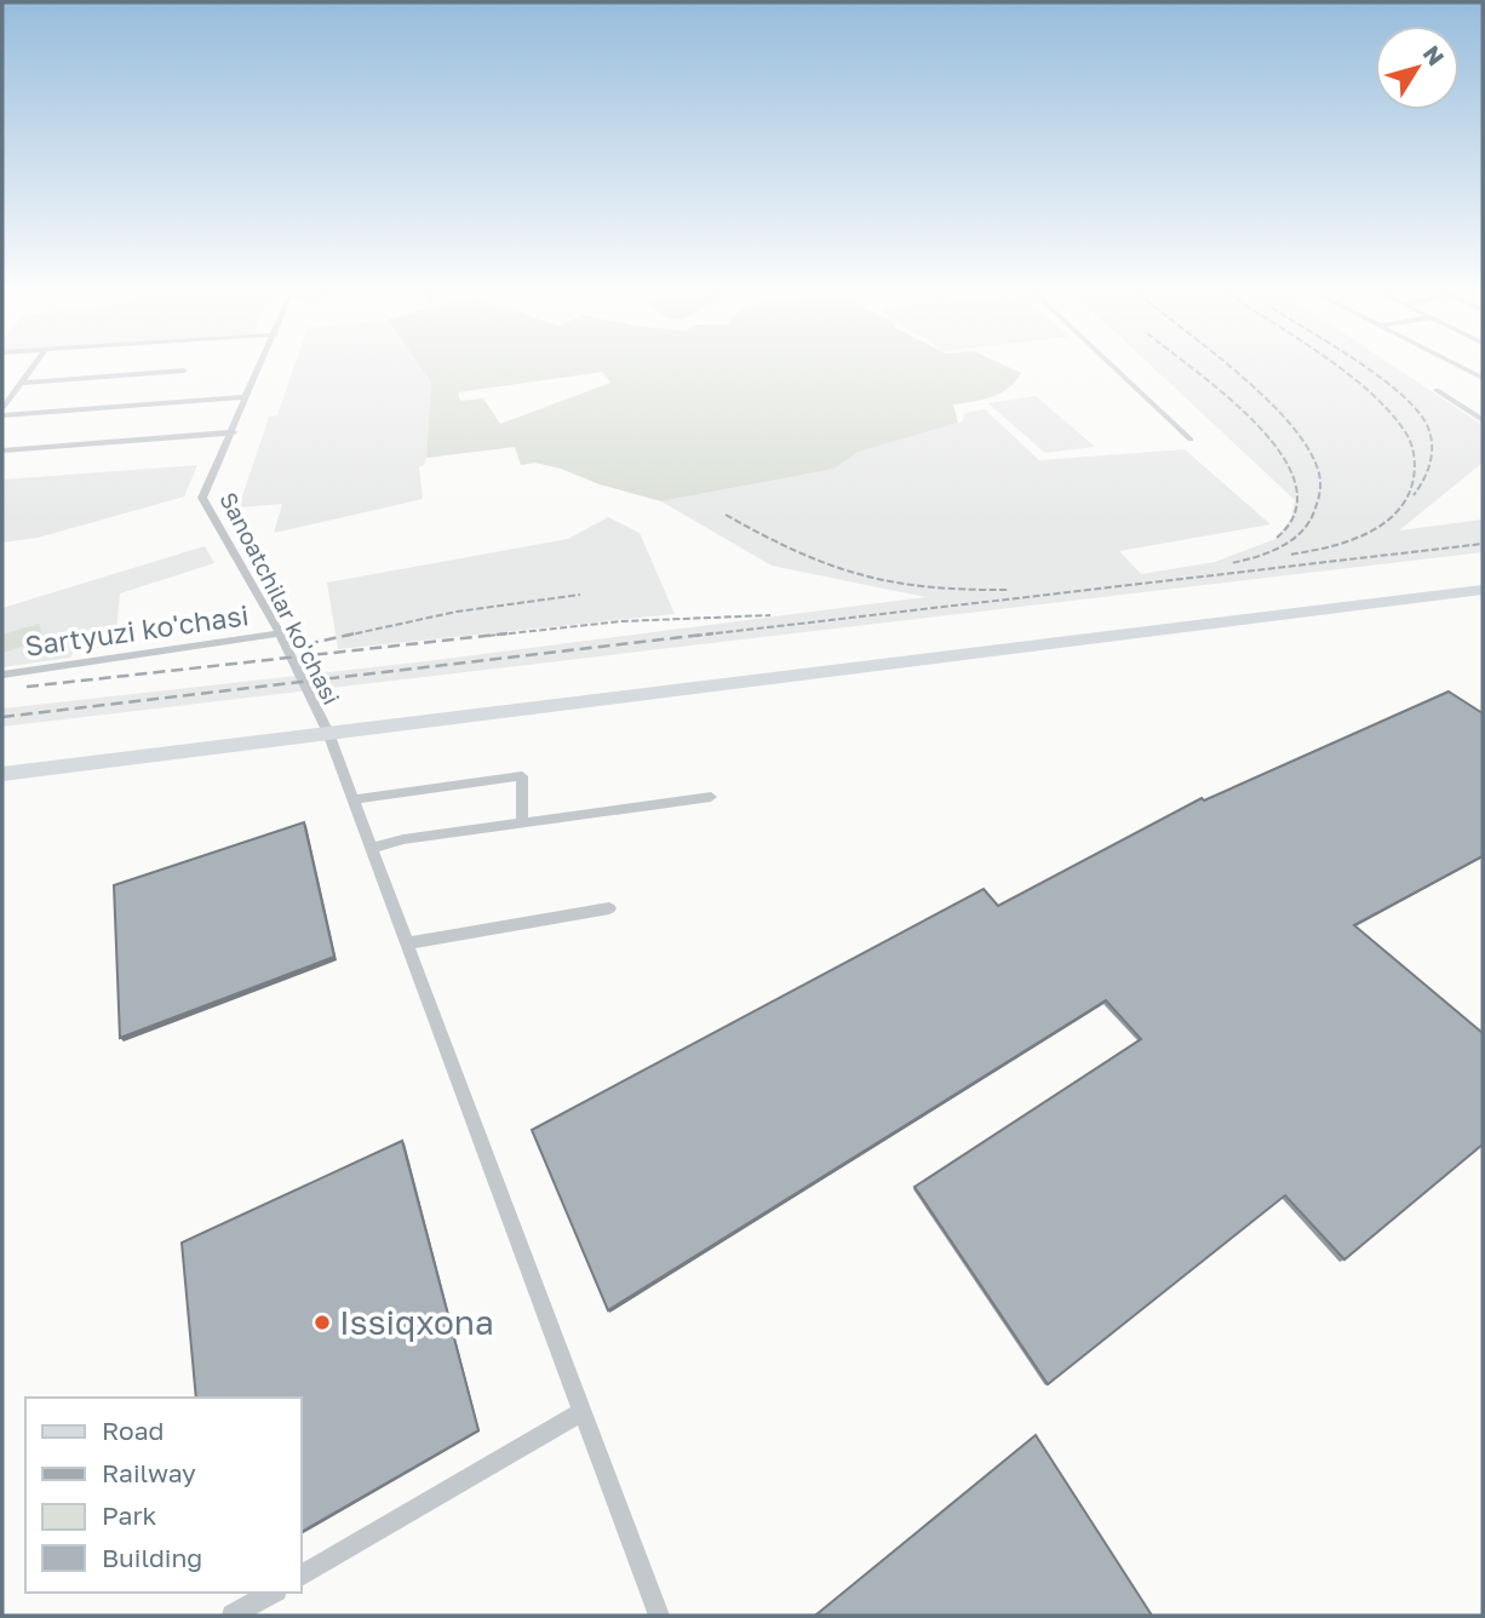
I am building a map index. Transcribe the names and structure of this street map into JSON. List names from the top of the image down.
{
  "streets": {
    "street": ["Sanoatchilar ko'chasi", "Sartyuzi ko'chasi"]
  },
  "crossings": [
    ["Sanoatchilar ko'chasi", "Sartyuzi ko'chasi"]
  ],
  "places": ["Issiqxona"],
  "legend": [
    "Road",
    "Railway",
    "Park",
    "Building"
  ],
  "north": "top right"
}
